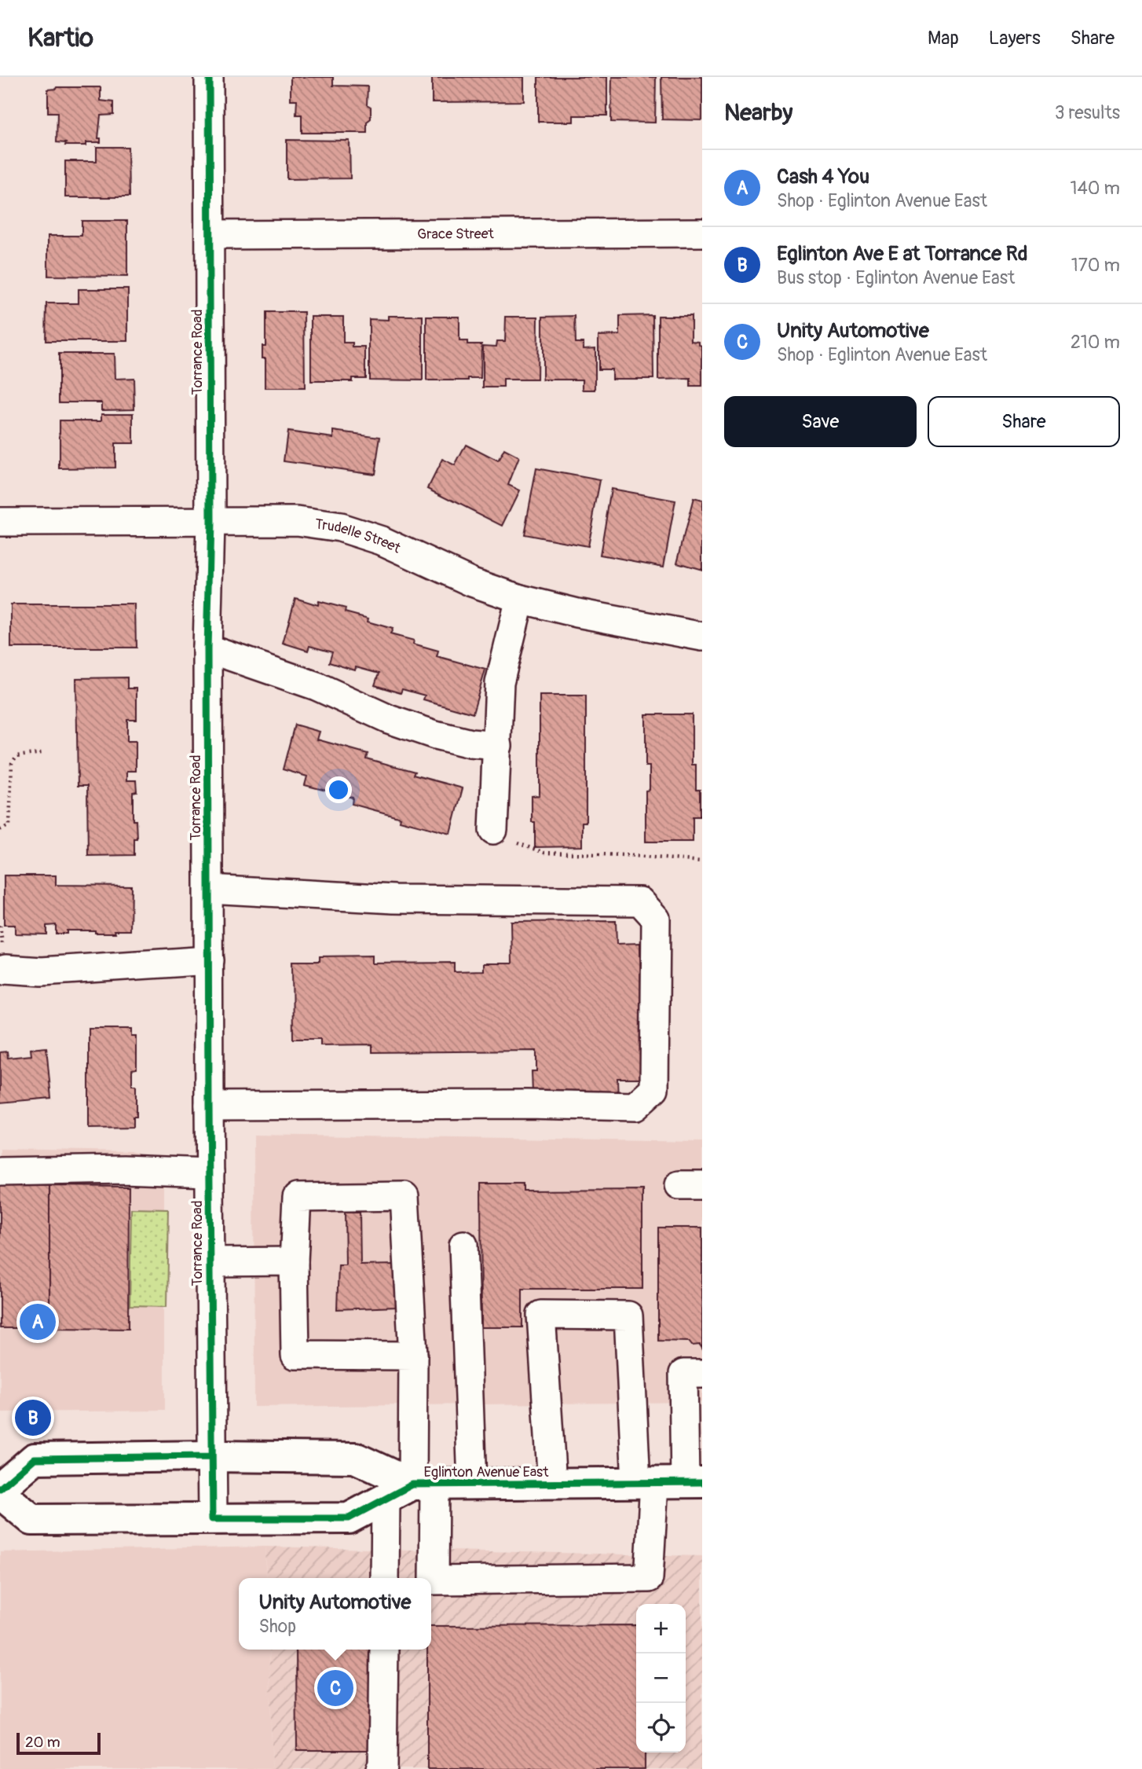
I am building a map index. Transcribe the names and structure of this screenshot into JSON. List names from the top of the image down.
{
  "streets": {
    "main road": ["Eglinton Avenue East"],
    "street": ["Grace Street", "Torrance Road", "Trudelle Street"]
  },
  "crossings": [
    ["Grace Street", "Torrance Road"],
    ["Torrance Road", "Trudelle Street"],
    ["Torrance Road", "Eglinton Avenue East"]
  ],
  "scale_bar": "20 m",
  "page": {
    "header": "Kartio",
    "nav": ["Map", "Layers", "Share"],
    "heading": ["Nearby", "3 results"],
    "list": [
      {
        "mark": "A",
        "name": "Cash 4 You",
        "note": "Shop · Eglinton Avenue East",
        "value": "140 m"
      },
      {
        "mark": "B",
        "name": "Eglinton Ave E at Torrance Rd",
        "note": "Bus stop · Eglinton Avenue East",
        "value": "170 m"
      },
      {
        "mark": "C",
        "name": "Unity Automotive",
        "note": "Shop · Eglinton Avenue East",
        "value": "210 m"
      }
    ],
    "buttons": ["Save", "Share"],
    "pins": ["A", "B", "C"],
    "popup": ["Unity Automotive", "Shop"],
    "map_buttons": ["+", "−"],
    "scale": "20 m"
  }
}
